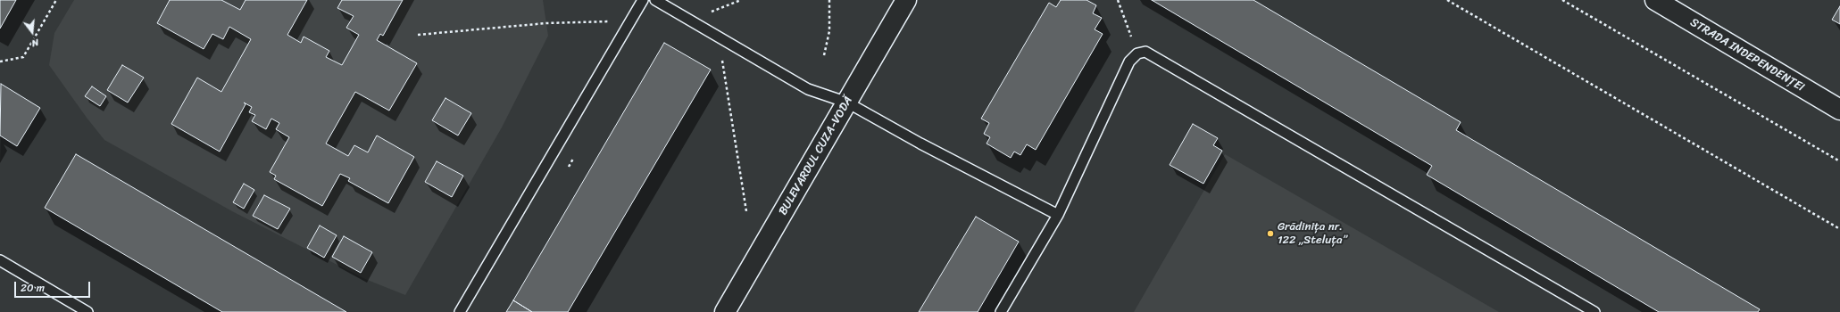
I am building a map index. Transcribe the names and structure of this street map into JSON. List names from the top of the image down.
{
  "streets": {
    "main road": ["STRADA INDEPENDENȚEI", "BULEVARDUL CUZA-VODĂ"]
  },
  "places": ["Grădinița nr. 122 „Steluța”"],
  "scale_bar": "20 m",
  "north": "bottom"
}
